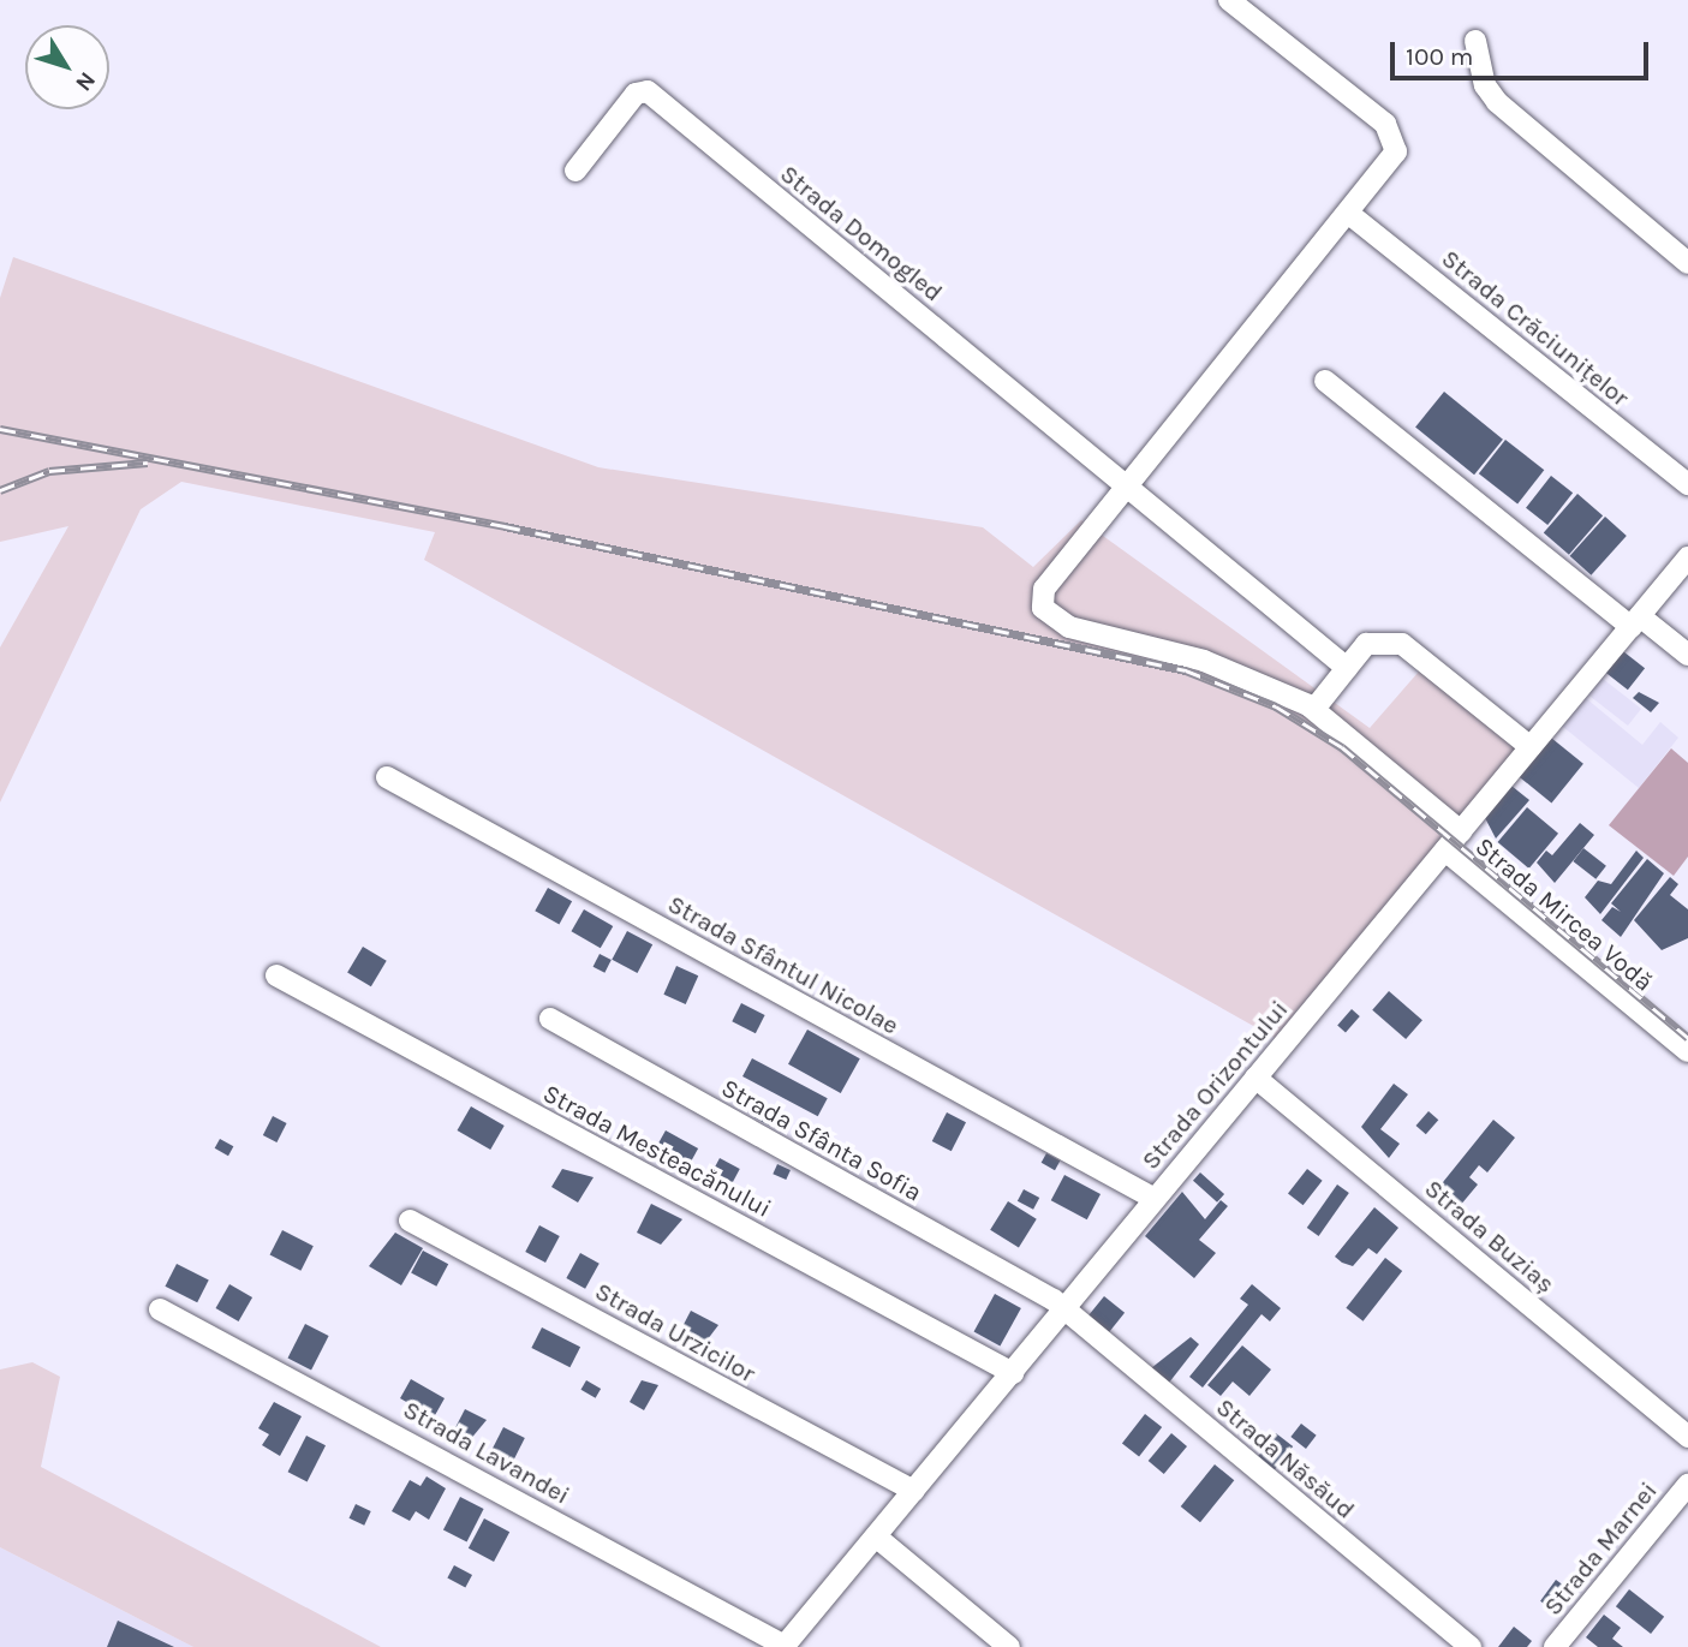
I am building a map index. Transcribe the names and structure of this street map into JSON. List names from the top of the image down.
{
  "streets": {
    "street": [
      "Strada Domogled",
      "Strada Crăciunițelor",
      "Strada Mircea Vodă",
      "Strada Sfântul Nicolae",
      "Strada Orizontului",
      "Strada Sfânta Sofia",
      "Strada Mesteacănului",
      "Strada Buziaș",
      "Strada Urzicilor",
      "Strada Lavandei",
      "Strada Năsăud",
      "Strada Marnei"
    ]
  },
  "crossings": [
    ["Strada Mircea Vodă", "Strada Orizontului"],
    ["Strada Sfântul Nicolae", "Strada Orizontului"],
    ["Strada Orizontului", "Strada Sfânta Sofia"],
    ["Strada Orizontului", "Strada Mesteacănului"],
    ["Strada Orizontului", "Strada Buziaș"],
    ["Strada Orizontului", "Strada Urzicilor"],
    ["Strada Orizontului", "Strada Lavandei"],
    ["Strada Orizontului", "Strada Năsăud"],
    ["Strada Sfânta Sofia", "Strada Năsăud"]
  ],
  "scale_bar": "100 m",
  "north": "bottom right"
}
